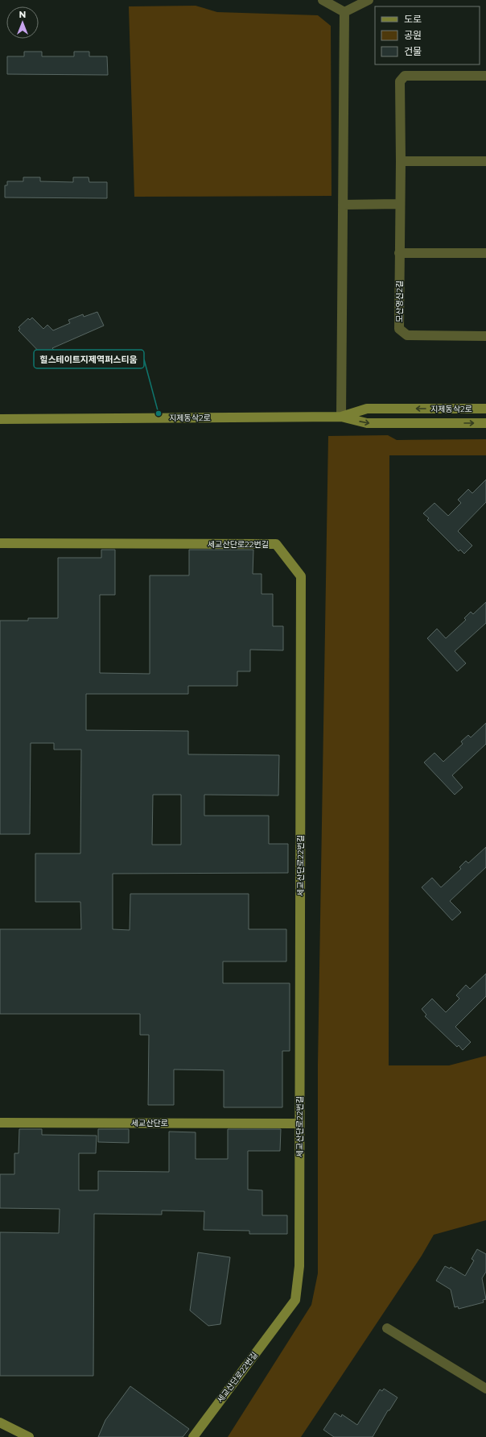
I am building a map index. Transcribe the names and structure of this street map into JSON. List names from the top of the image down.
{
  "streets": {
    "street": [
      "모산영신2길",
      "지제동삭2로",
      "세교산단로22번길",
      "세교산단로"
    ]
  },
  "crossings": [
    ["세교산단로22번길", "세교산단로"]
  ],
  "places": ["힐스테이트지제역퍼스티움"],
  "legend": ["도로", "공원", "건물"],
  "north": "top"
}
